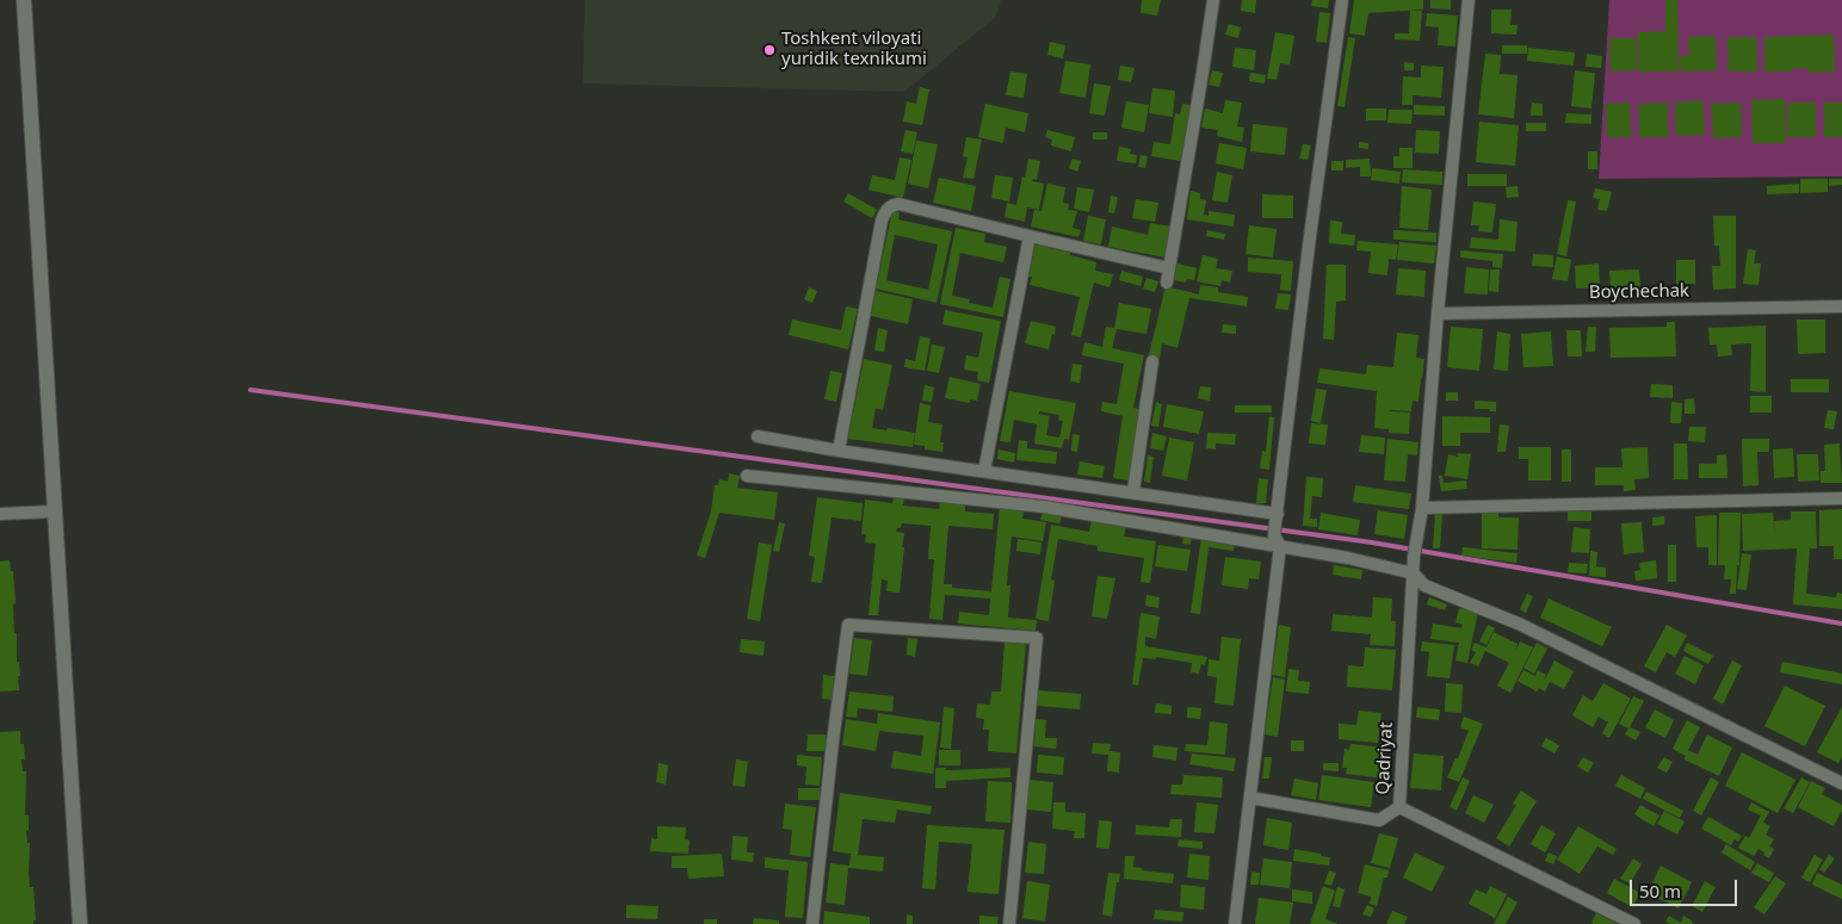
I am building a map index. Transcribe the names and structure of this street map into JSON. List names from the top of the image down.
{
  "streets": {
    "street": ["Boychechak", "Qadriyat"]
  },
  "crossings": [
    ["Boychechak", "Qadriyat"]
  ],
  "places": ["Toshkent viloyati yuridik texnikumi"],
  "scale_bar": "50 m"
}
